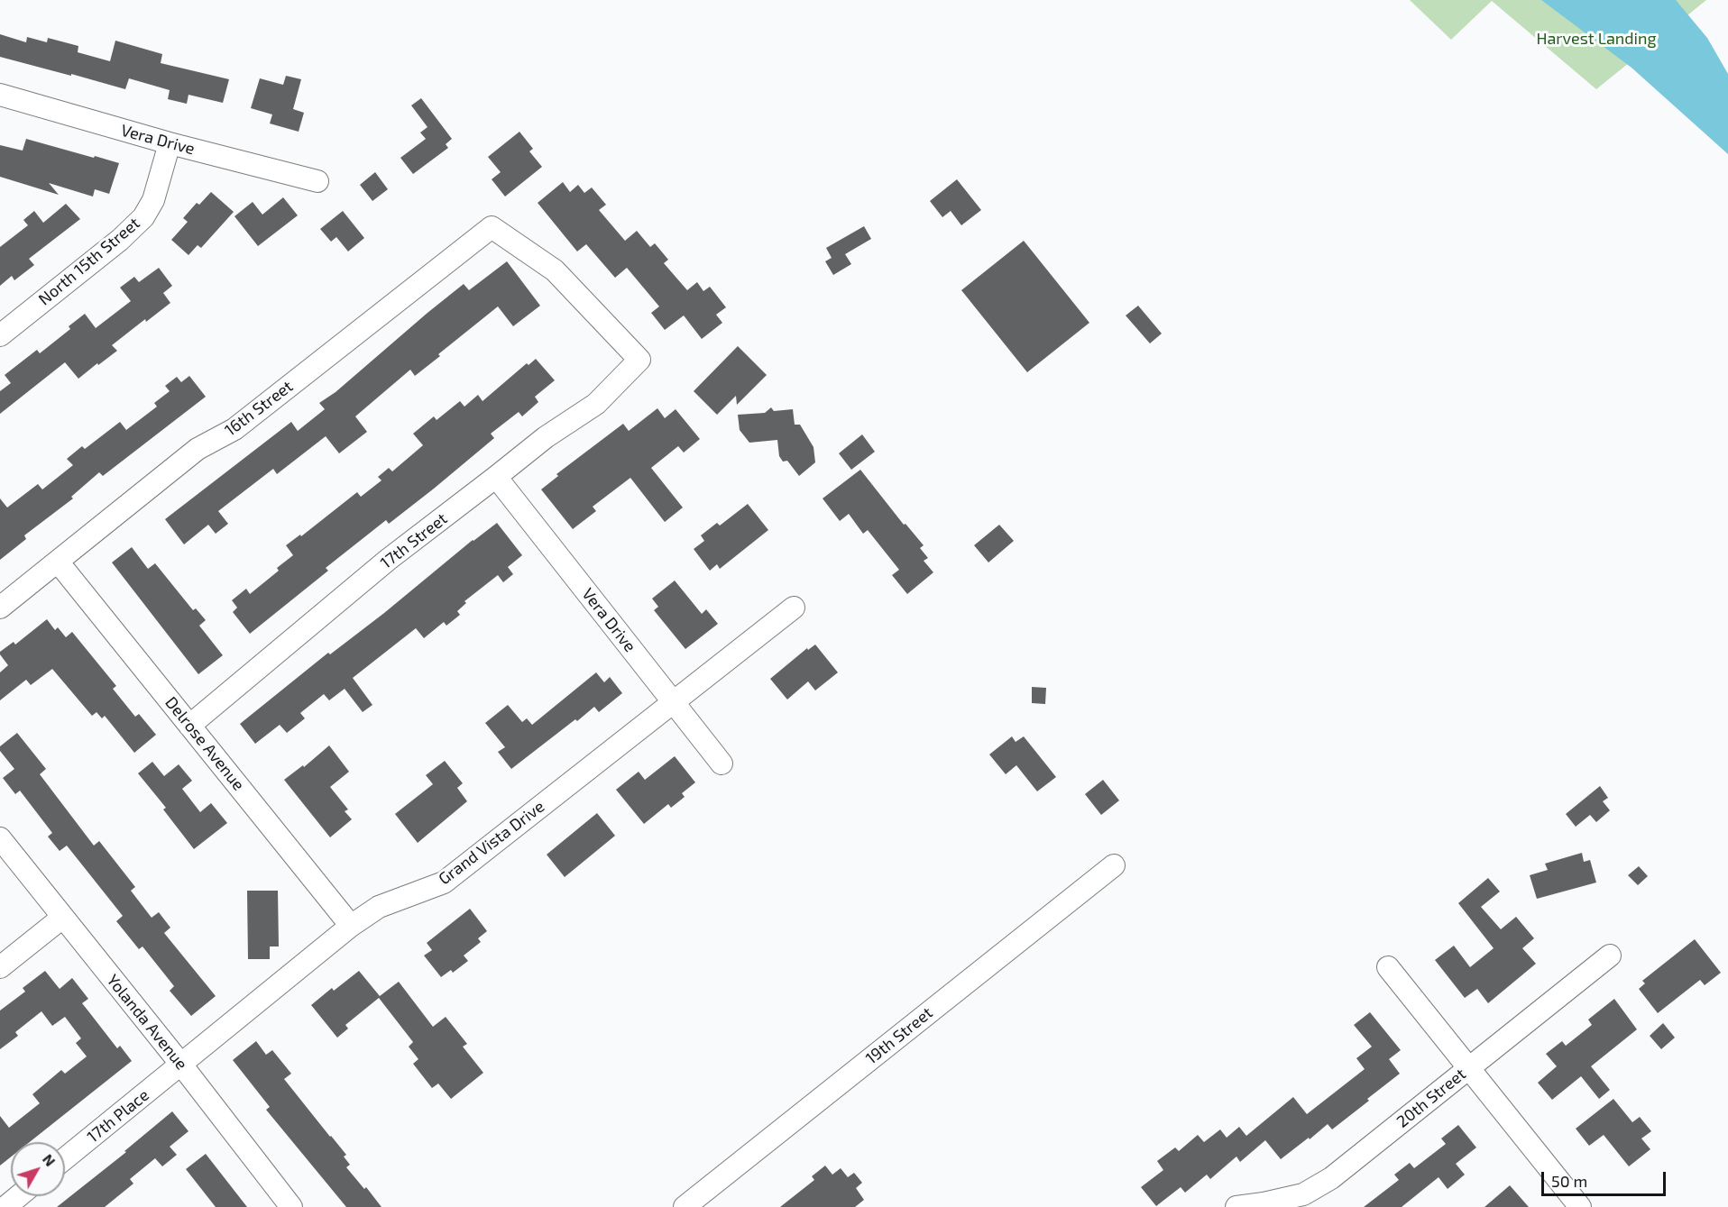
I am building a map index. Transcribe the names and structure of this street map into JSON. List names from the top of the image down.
{
  "streets": {
    "street": [
      "Vera Drive",
      "North 15th Street",
      "16th Street",
      "17th Street",
      "Delrose Avenue",
      "Grand Vista Drive",
      "Yolanda Avenue",
      "19th Street",
      "20th Street",
      "17th Place"
    ]
  },
  "crossings": [
    ["Vera Drive", "North 15th Street"],
    ["Vera Drive", "17th Street"],
    ["Vera Drive", "Grand Vista Drive"],
    ["16th Street", "17th Street"],
    ["16th Street", "Delrose Avenue"],
    ["17th Street", "Delrose Avenue"],
    ["Delrose Avenue", "Grand Vista Drive"],
    ["Grand Vista Drive", "Yolanda Avenue"],
    ["Grand Vista Drive", "17th Place"],
    ["Yolanda Avenue", "17th Place"]
  ],
  "parks": ["Harvest Landing"],
  "scale_bar": "50 m",
  "north": "top right"
}
